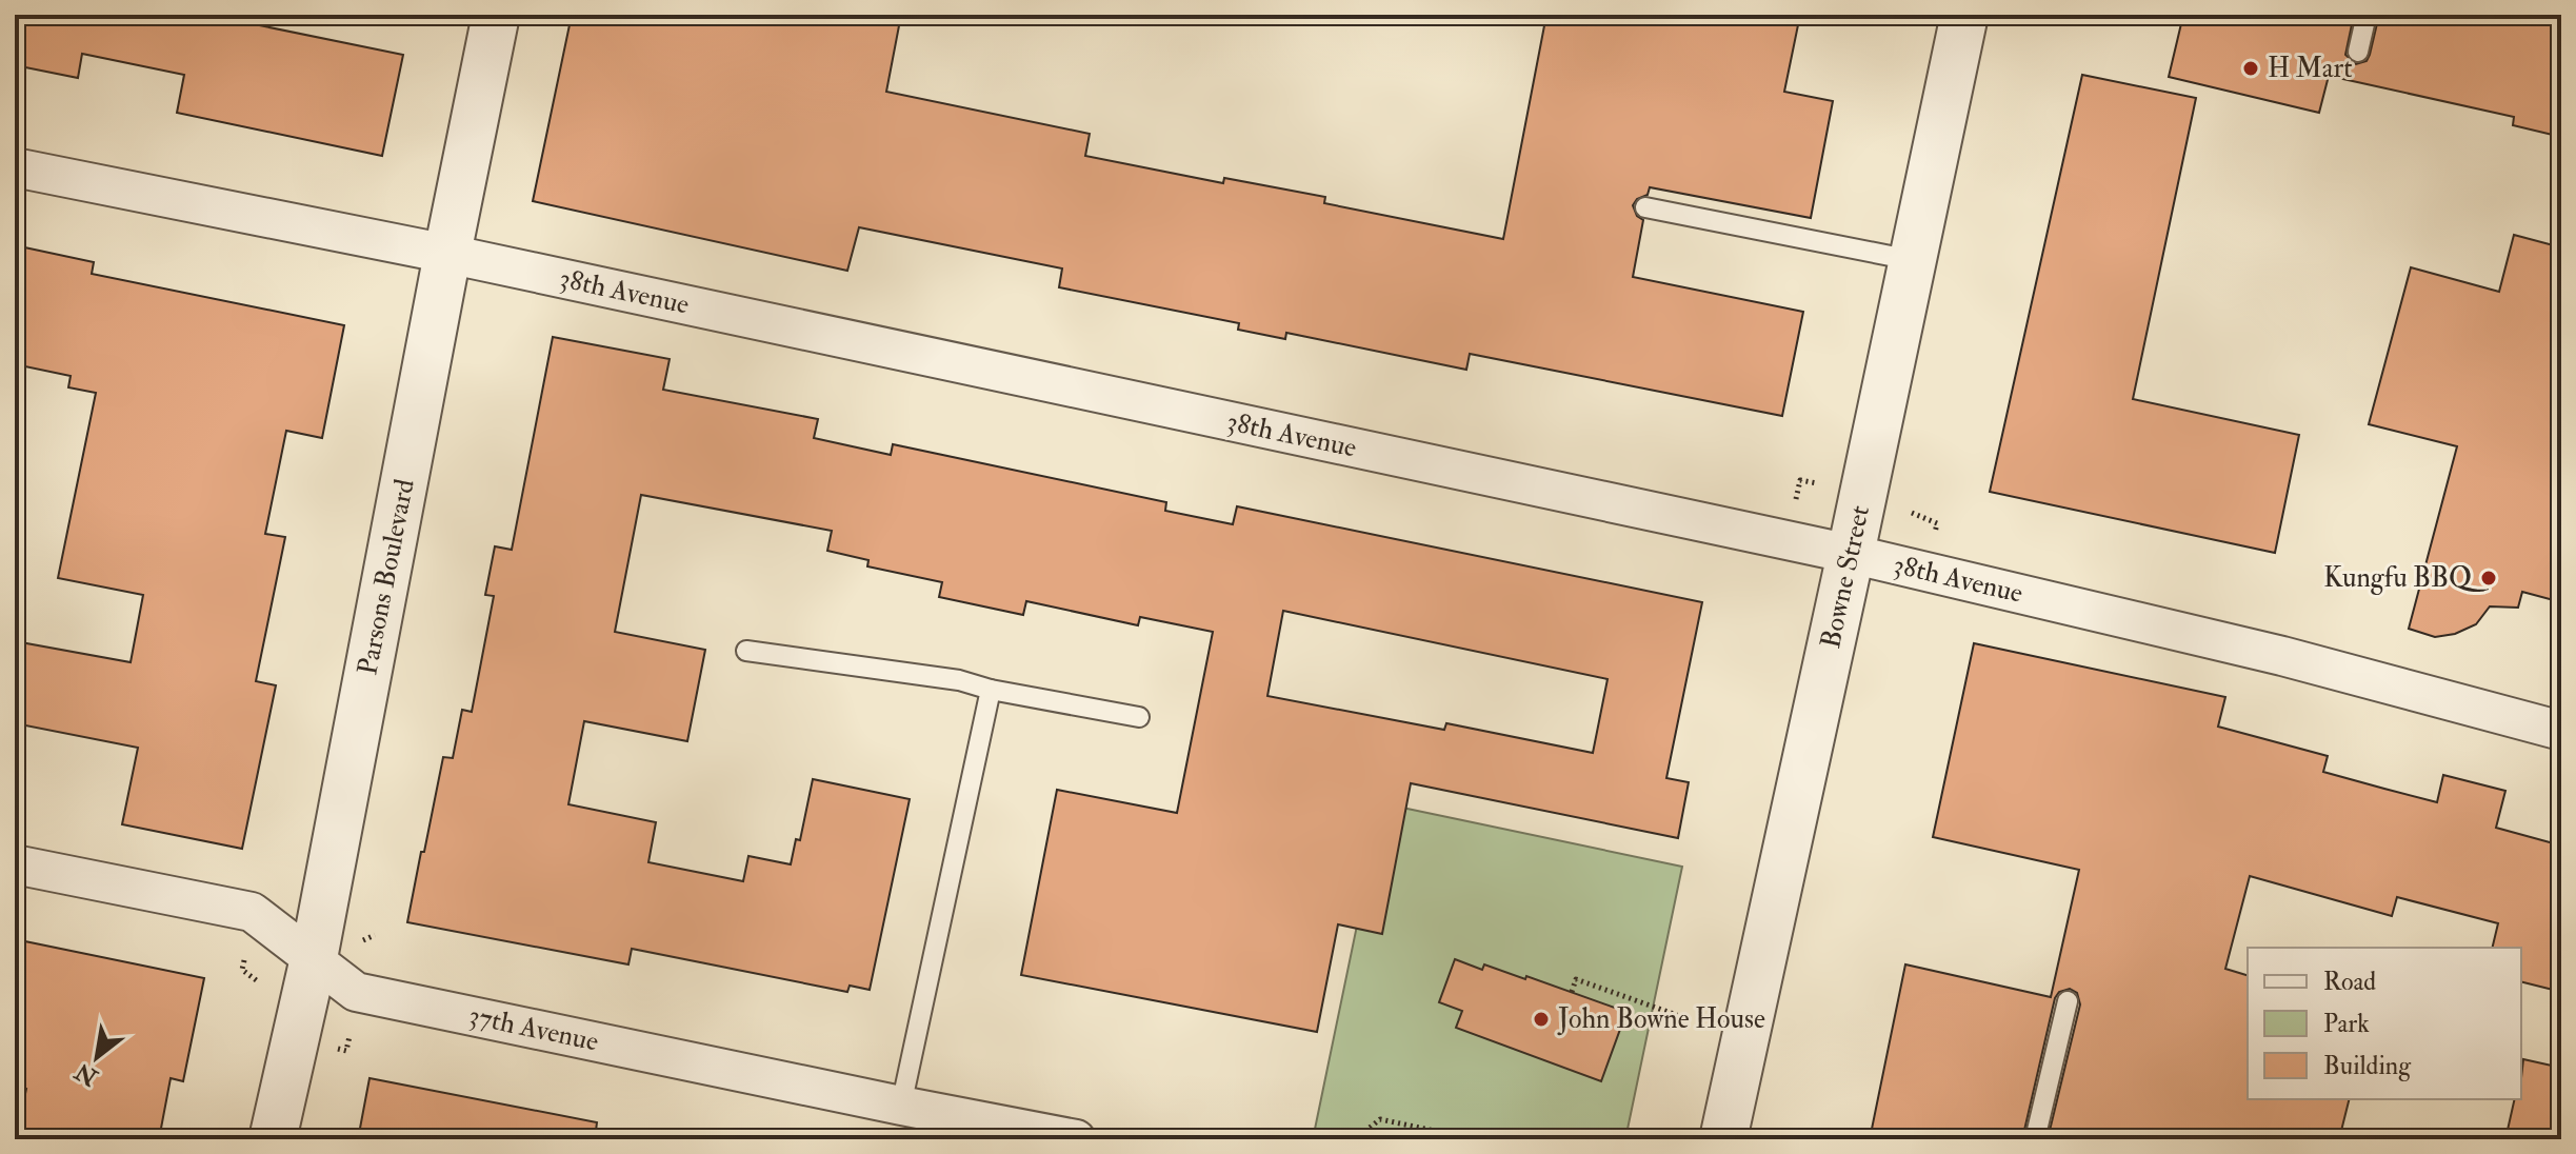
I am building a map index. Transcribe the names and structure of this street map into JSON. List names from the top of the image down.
{
  "streets": {
    "street": [
      "38th Avenue",
      "Parsons Boulevard",
      "Bowne Street",
      "37th Avenue"
    ]
  },
  "crossings": [
    ["38th Avenue", "Parsons Boulevard"],
    ["38th Avenue", "Bowne Street"],
    ["Parsons Boulevard", "37th Avenue"]
  ],
  "places": ["H Mart", "Kungfu BBQ", "John Bowne House"],
  "legend": ["Road", "Park", "Building"],
  "north": "bottom left"
}
